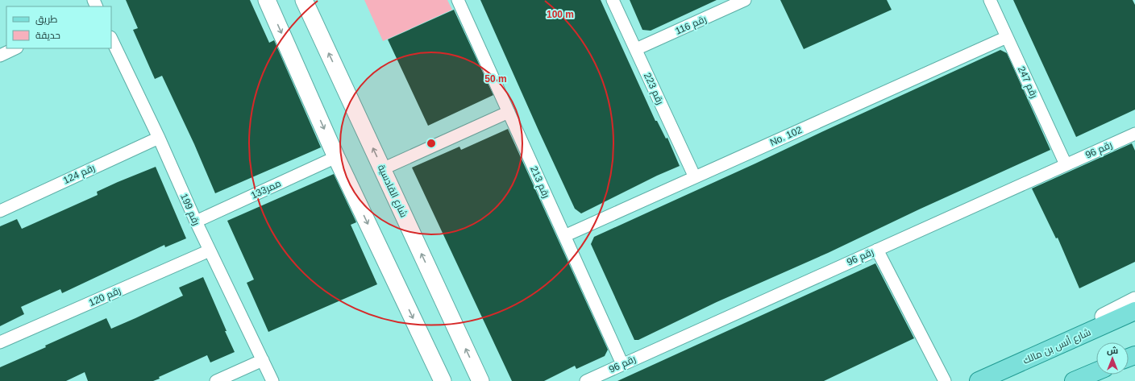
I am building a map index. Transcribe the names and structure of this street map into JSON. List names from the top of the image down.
{
  "streets": {
    "main road": ["شارع أنس بن مالك"],
    "street": [
      "رقم 116",
      "رقم 247",
      "رقم 223",
      "No. 102",
      "رقم 96",
      "رقم 124",
      "رقم 213",
      "ممر133",
      "شارع القادسية",
      "رقم 199",
      "رقم 120"
    ]
  },
  "crossings": [
    ["رقم 116", "رقم 223"],
    ["رقم 247", "No. 102"],
    ["رقم 247", "رقم 96"],
    ["رقم 223", "No. 102"],
    ["No. 102", "رقم 213"],
    ["رقم 96", "رقم 213"],
    ["رقم 124", "رقم 199"],
    ["ممر133", "رقم 199"],
    ["رقم 199", "رقم 120"]
  ],
  "legend": ["طريق", "حديقة"],
  "north": "top",
  "rings": ["100 m", "50 m"]
}
